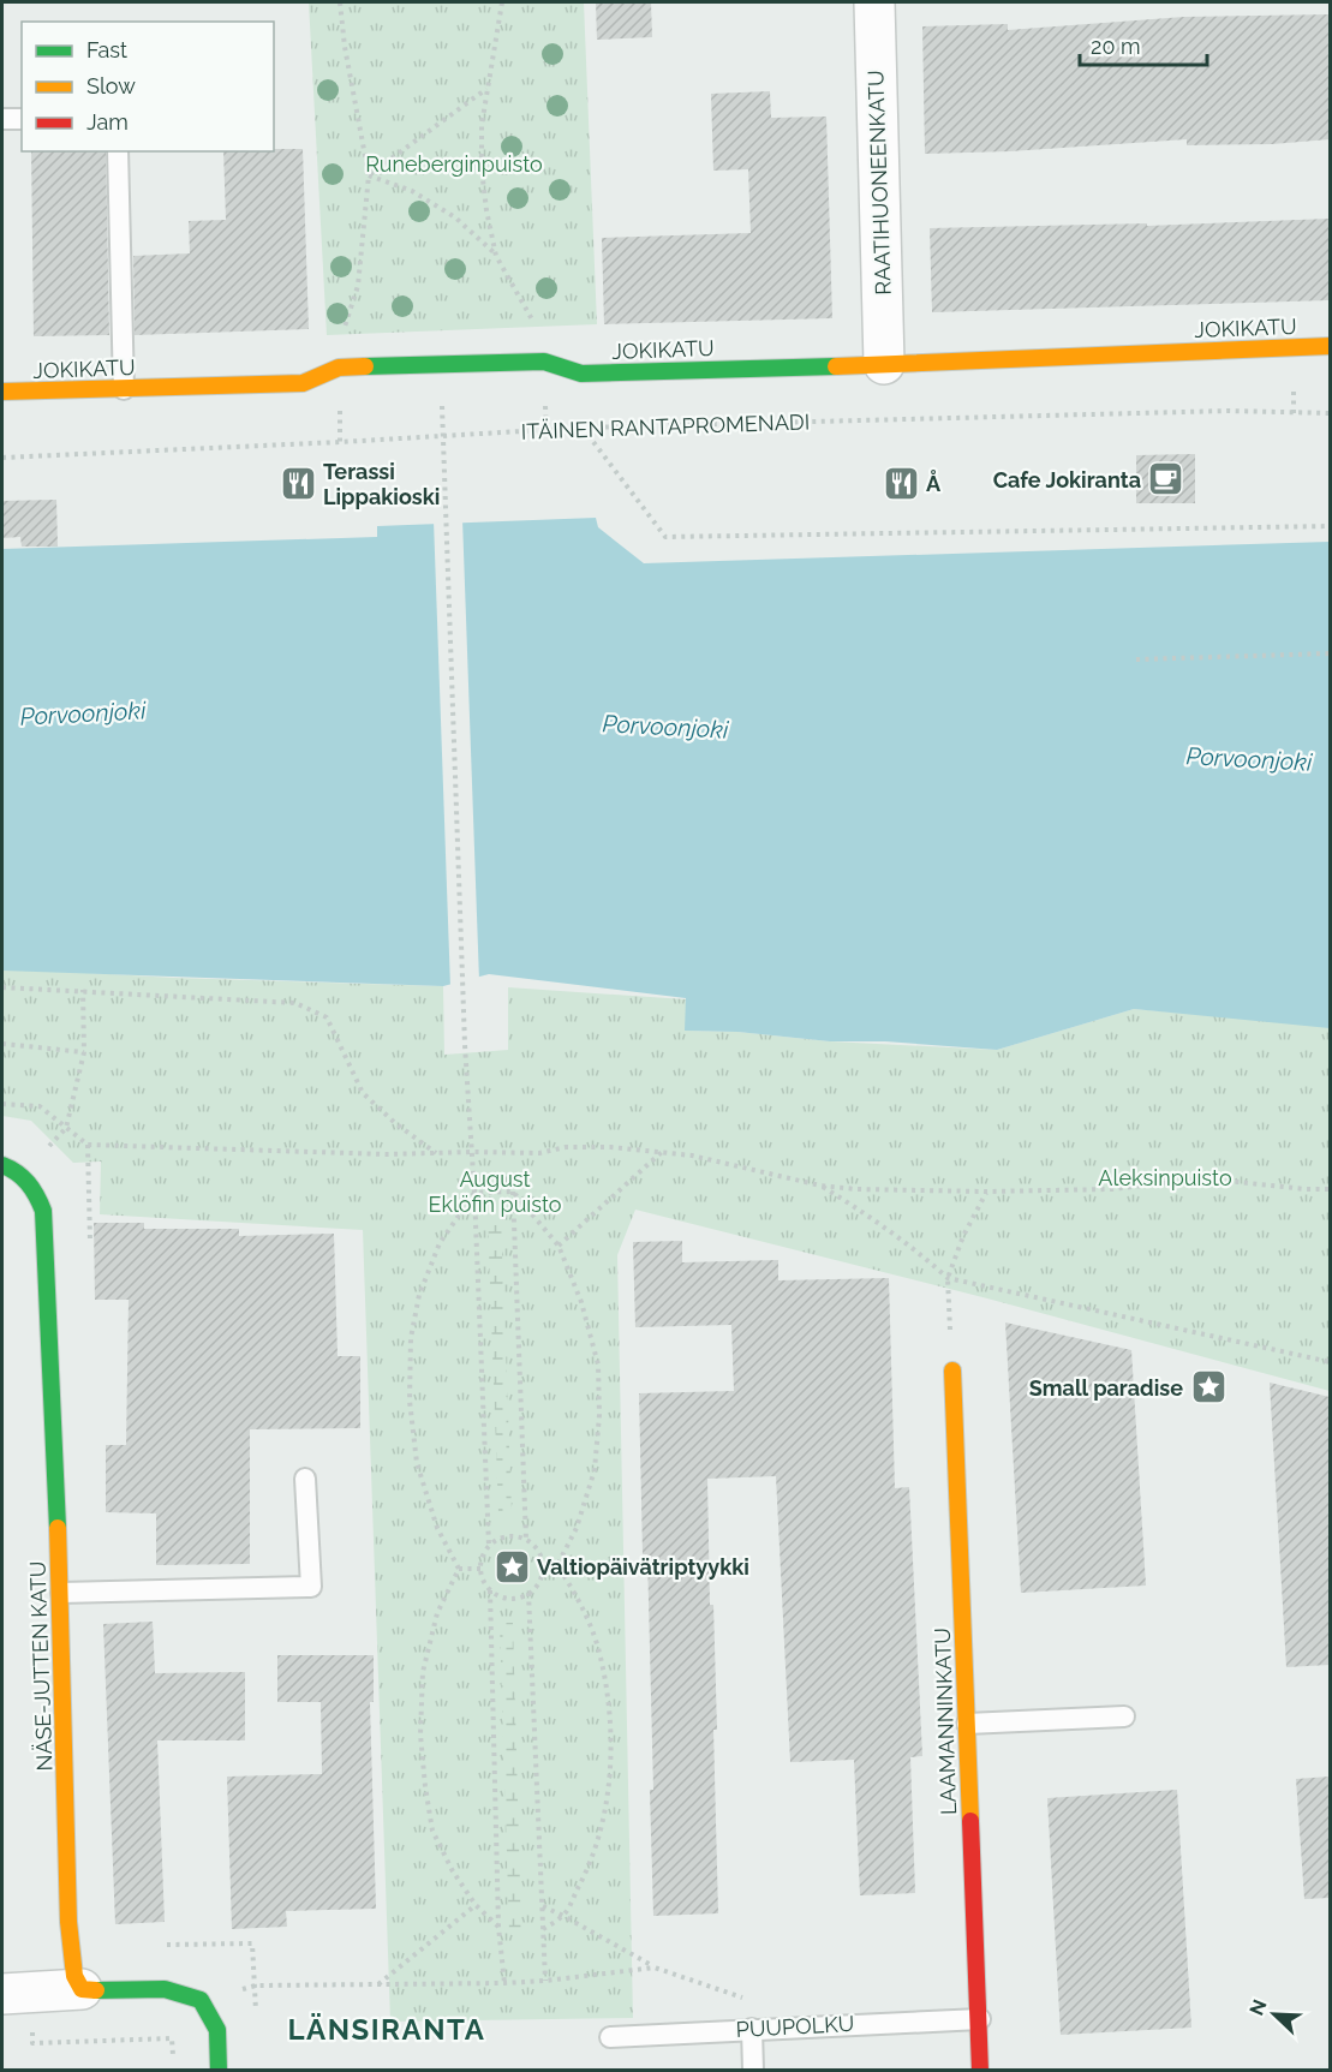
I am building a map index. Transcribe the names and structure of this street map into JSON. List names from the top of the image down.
{
  "streets": {
    "street": [
      "RAATIHUONEENKATU",
      "JOKIKATU",
      "NÄSE-JUTTEN KATU",
      "LAAMANNINKATU"
    ],
    "lane": ["PUUPOLKU"],
    "path": ["ITÄINEN RANTAPROMENADI"]
  },
  "crossings": [
    ["RAATIHUONEENKATU", "JOKIKATU"],
    ["LAAMANNINKATU", "PUUPOLKU"]
  ],
  "districts": ["LÄNSIRANTA"],
  "water": ["Porvoonjoki"],
  "parks": ["Runeberginpuisto", "Aleksinpuisto", "August Eklöfin puisto"],
  "places": {
    "cafe": ["Cafe Jokiranta"],
    "restaurant": ["Terassi Lippakioski", "Å"],
    "place": ["Small paradise", "Valtiopäivätriptyykki"]
  },
  "legend": ["Fast", "Slow", "Jam"],
  "scale_bar": "20 m",
  "north": "top left"
}
